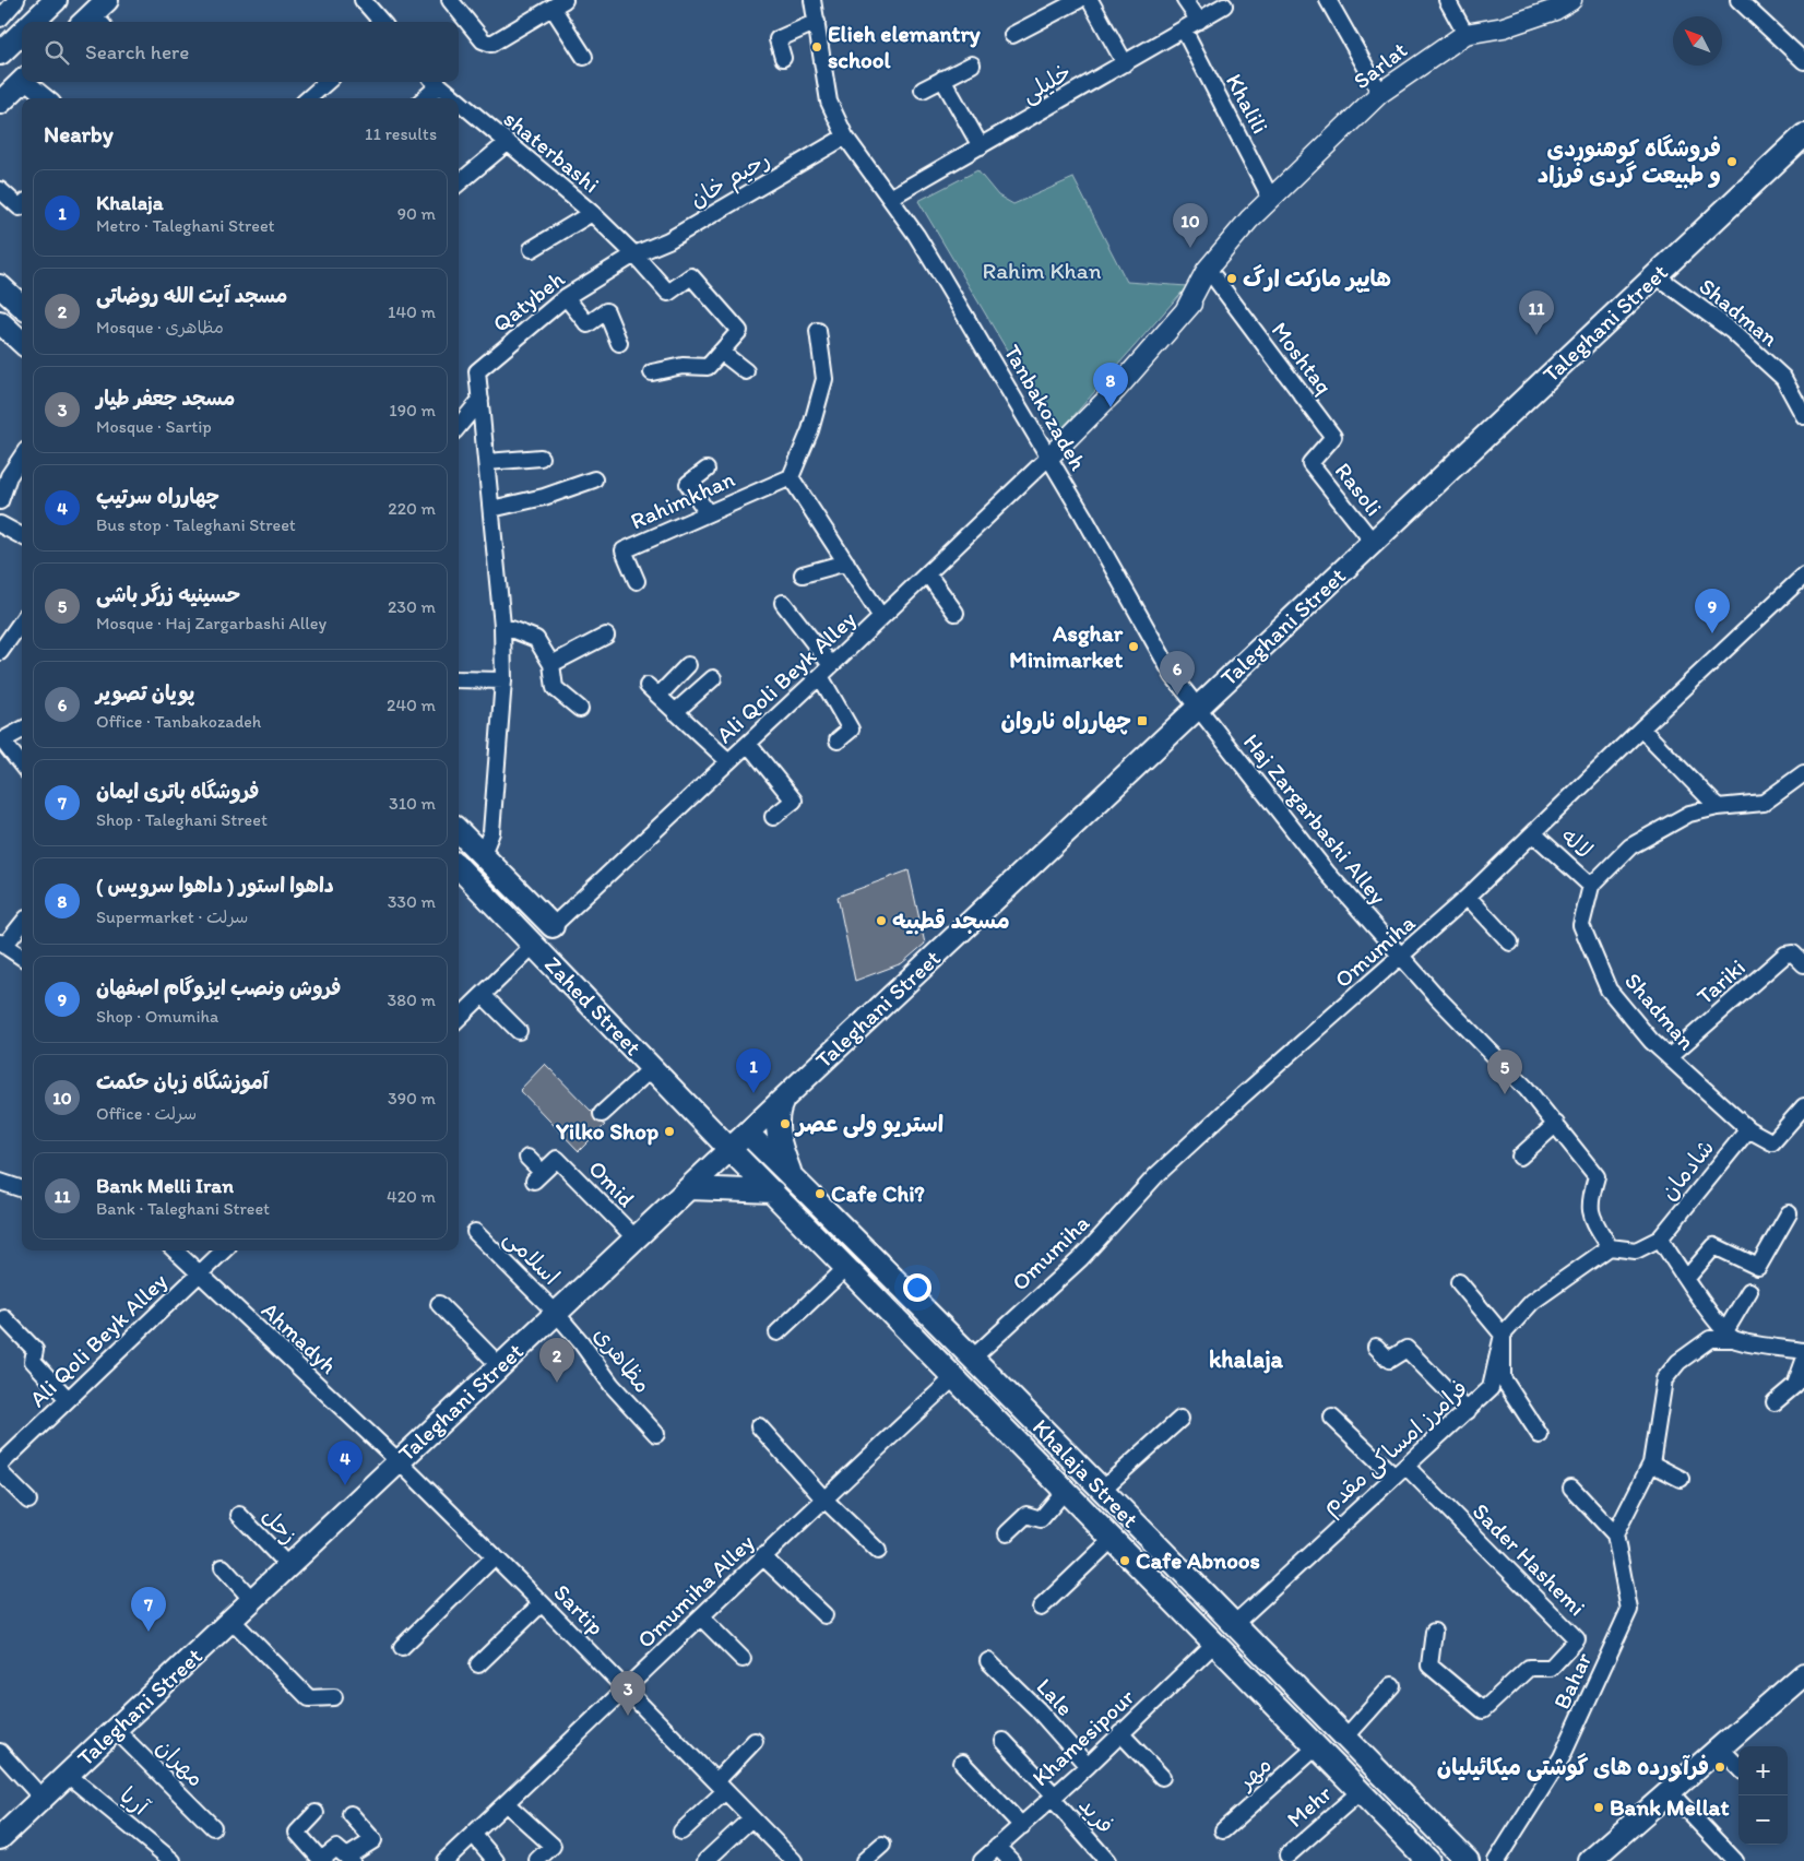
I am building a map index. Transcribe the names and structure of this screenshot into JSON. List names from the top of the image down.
{
  "streets": {
    "main road": ["Taleghani Street", "Zahed Street", "Khalaja Street"],
    "street": [
      "Sarlat",
      "خلیلی",
      "Khalili",
      "shaterbashi",
      "رحیم خان",
      "Qatybeh",
      "Shadman",
      "Moshtaq",
      "Tanbakozadeh",
      "Rasoli",
      "Rahimkhan",
      "Ali Qoli Beyk Alley",
      "Haj Zargarbashi Alley",
      "لاله",
      "Omumiha",
      "Tariki",
      "شادمان",
      "Omid",
      "اسلامی",
      "Ahmadyh",
      "مظاهری",
      "فرامرز امساکی مقدم",
      "زحل",
      "Sader Hashemi",
      "Omumiha Alley",
      "Sartip",
      "Bahar",
      "Lale",
      "Khamesipour",
      "مهران",
      "مهر",
      "آریا",
      "Mehr",
      "فرید"
    ]
  },
  "crossings": [
    ["Sarlat", "Khalili"],
    ["Sarlat", "Moshtaq"],
    ["Sarlat", "Tanbakozadeh"],
    ["Sarlat", "Ali Qoli Beyk Alley"],
    ["خلیلی", "Khalili"],
    ["خلیلی", "Tanbakozadeh"],
    ["shaterbashi", "رحیم خان"],
    ["shaterbashi", "Qatybeh"],
    ["رحیم خان", "Qatybeh"],
    ["رحیم خان", "Tanbakozadeh"],
    ["Qatybeh", "Zahed Street"],
    ["Shadman", "Taleghani Street"],
    ["Shadman", "لاله"],
    ["Shadman", "Tariki"],
    ["Shadman", "شادمان"],
    ["Taleghani Street", "Tanbakozadeh"],
    ["Taleghani Street", "Rasoli"],
    ["Taleghani Street", "Haj Zargarbashi Alley"],
    ["Taleghani Street", "Zahed Street"],
    ["Taleghani Street", "Omid"],
    ["Taleghani Street", "اسلامی"],
    ["Taleghani Street", "Ahmadyh"],
    ["Taleghani Street", "مظاهری"],
    ["Taleghani Street", "Khalaja Street"],
    ["Taleghani Street", "زحل"],
    ["Taleghani Street", "Sartip"],
    ["Taleghani Street", "مهران"],
    ["Taleghani Street", "آریا"],
    ["Moshtaq", "Rasoli"],
    ["Tanbakozadeh", "Ali Qoli Beyk Alley"],
    ["Tanbakozadeh", "Haj Zargarbashi Alley"],
    ["Ali Qoli Beyk Alley", "Zahed Street"],
    ["Ali Qoli Beyk Alley", "Ahmadyh"],
    ["Haj Zargarbashi Alley", "Omumiha"],
    ["Haj Zargarbashi Alley", "فرامرز امساکی مقدم"],
    ["لاله", "Omumiha"],
    ["Omumiha", "Khalaja Street"],
    ["Zahed Street", "Khalaja Street"],
    ["اسلامی", "مظاهری"],
    ["Ahmadyh", "Sartip"],
    ["فرامرز امساکی مقدم", "Khalaja Street"],
    ["فرامرز امساکی مقدم", "Sader Hashemi"],
    ["Khalaja Street", "Omumiha Alley"],
    ["Khalaja Street", "Khamesipour"],
    ["Khalaja Street", "مهر"],
    ["Khalaja Street", "Mehr"],
    ["Omumiha Alley", "Sartip"],
    ["Lale", "Khamesipour"],
    ["Khamesipour", "فرید"]
  ],
  "districts": ["khalaja"],
  "parks": ["Rahim Khan"],
  "places": {
    "other": [
      "Elieh elemantry school",
      "فروشگاه کوهنوردی و طبیعت گردی فرزاد",
      "هایپر مارکت ارگ",
      "Asghar Minimarket",
      "مسجد قطبیه",
      "استریو ولی عصر",
      "Yilko Shop",
      "Cafe Chi?",
      "Cafe Abnoos",
      "فرآورده های گوشتی میکائیلیان",
      "Bank Mellat"
    ],
    "transit": ["چهارراه ناروان"]
  },
  "north": "top left",
  "page": {
    "search": "Search here",
    "heading": ["Nearby", "11 results"],
    "list": [
      {
        "mark": "1",
        "name": "Khalaja",
        "note": "Metro · Taleghani Street",
        "value": "90 m"
      },
      {
        "mark": "2",
        "name": "مسجد آیت الله روضاتی",
        "note": "Mosque · مظاهری",
        "value": "140 m"
      },
      {
        "mark": "3",
        "name": "مسجد جعفر طیار",
        "note": "Mosque · Sartip",
        "value": "190 m"
      },
      {
        "mark": "4",
        "name": "چهارراه سرتیپ",
        "note": "Bus stop · Taleghani Street",
        "value": "220 m"
      },
      {
        "mark": "5",
        "name": "حسینیه زرگر باشی",
        "note": "Mosque · Haj Zargarbashi Alley",
        "value": "230 m"
      },
      {
        "mark": "6",
        "name": "پویان تصویر",
        "note": "Office · Tanbakozadeh",
        "value": "240 m"
      },
      {
        "mark": "7",
        "name": "فروشگاه باتری ایمان",
        "note": "Shop · Taleghani Street",
        "value": "310 m"
      },
      {
        "mark": "8",
        "name": "داهوا استور ( داهوا سرویس )",
        "note": "Supermarket · سرلت",
        "value": "330 m"
      },
      {
        "mark": "9",
        "name": "فروش ونصب ایزوگام اصفهان",
        "note": "Shop · Omumiha",
        "value": "380 m"
      },
      {
        "mark": "10",
        "name": "آموزشگاه زبان حکمت",
        "note": "Office · سرلت",
        "value": "390 m"
      },
      {
        "mark": "11",
        "name": "Bank Melli Iran",
        "note": "Bank · Taleghani Street",
        "value": "420 m"
      }
    ],
    "pins": [
      "10",
      "11",
      "8",
      "9",
      "6",
      "1",
      "5",
      "2",
      "4",
      "7",
      "3"
    ],
    "map_buttons": ["+", "−"]
  }
}
